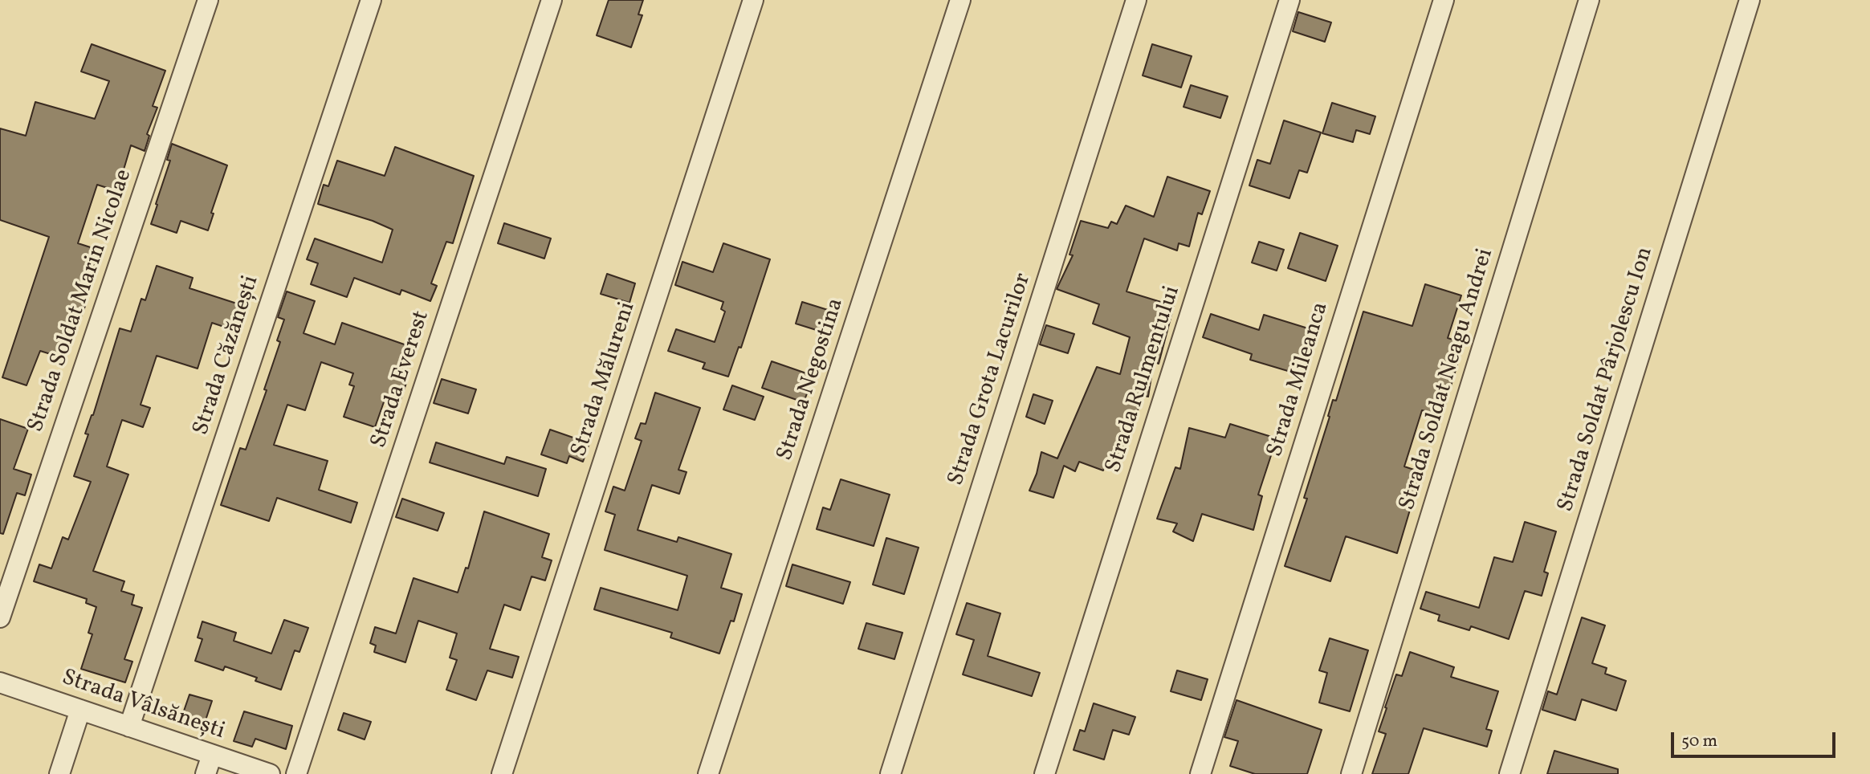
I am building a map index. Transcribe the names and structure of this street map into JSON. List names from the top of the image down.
{
  "streets": {
    "street": [
      "Strada Soldat Marin Nicolae",
      "Strada Căzănești",
      "Strada Everest",
      "Strada Mălureni",
      "Strada Negostina",
      "Strada Grota Lacurilor",
      "Strada Rulmentului",
      "Strada Mileanca",
      "Strada Soldat Neagu Andrei",
      "Strada Soldat Pârjolescu Ion",
      "Strada Vâlsănești"
    ]
  },
  "crossings": [
    ["Strada Căzănești", "Strada Vâlsănești"]
  ],
  "scale_bar": "50 m"
}
